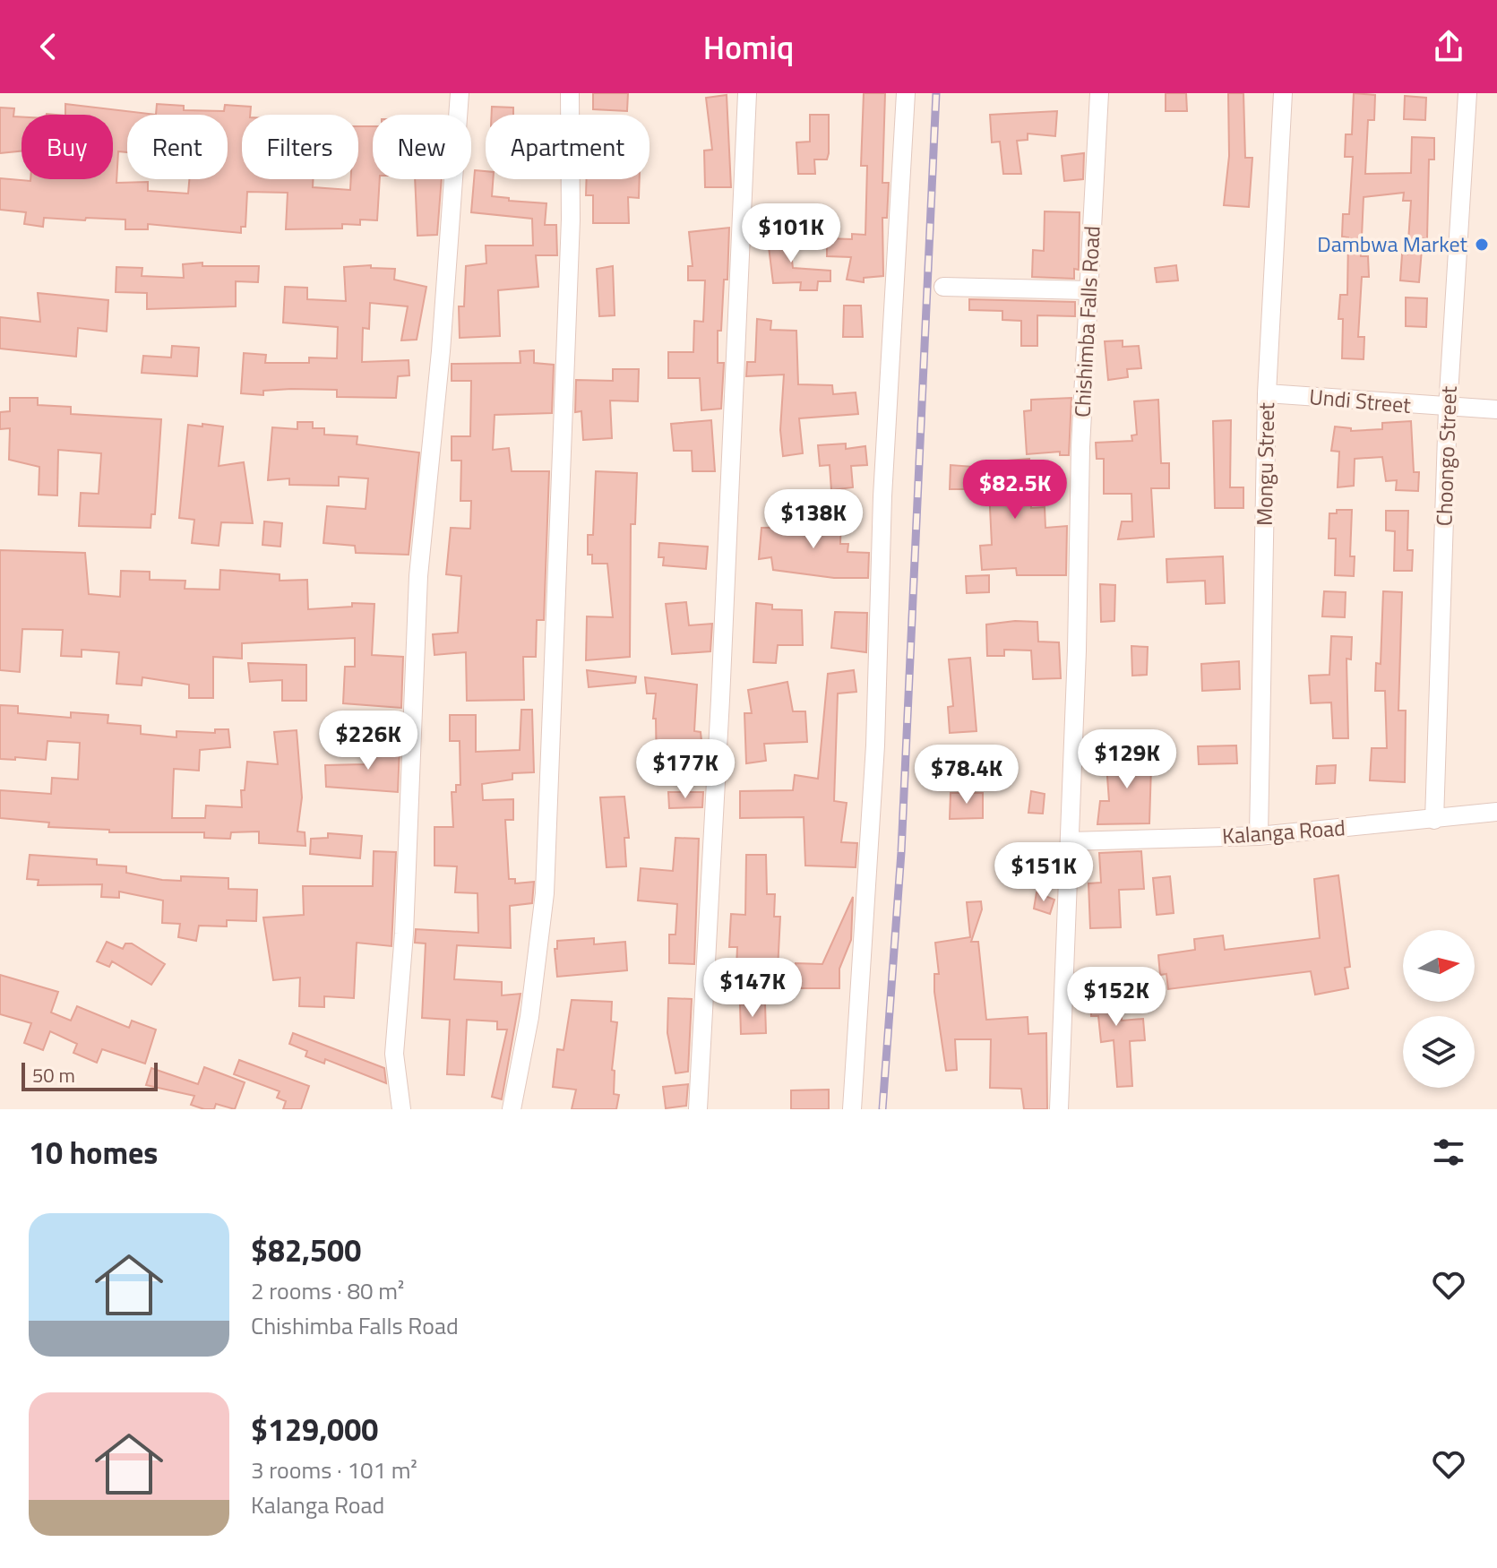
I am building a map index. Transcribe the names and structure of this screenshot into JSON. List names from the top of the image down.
{
  "streets": {
    "street": [
      "Chishimba Falls Road",
      "Undi Street",
      "Choongo Street",
      "Mongu Street",
      "Kalanga Road"
    ]
  },
  "crossings": [
    ["Chishimba Falls Road", "Kalanga Road"],
    ["Undi Street", "Choongo Street"],
    ["Undi Street", "Mongu Street"],
    ["Choongo Street", "Kalanga Road"],
    ["Mongu Street", "Kalanga Road"]
  ],
  "places": ["Dambwa Market"],
  "scale_bar": "50 m",
  "north": "right",
  "page": {
    "header": "Homiq",
    "chip": [
      "Buy",
      "Rent",
      "Filters",
      "New",
      "Apartment"
    ],
    "price": [
      "$101K",
      "$82.5K",
      "$138K",
      "$226K",
      "$129K",
      "$177K",
      "$78.4K",
      "$151K",
      "$147K",
      "$152K"
    ],
    "scale": "50 m",
    "heading": "10 homes",
    "list": [
      {
        "name": "$82,500",
        "note": "2 rooms · 80 m² · Chishimba Falls Road"
      },
      {
        "name": "$129,000",
        "note": "3 rooms · 101 m² · Kalanga Road"
      }
    ]
  }
}
